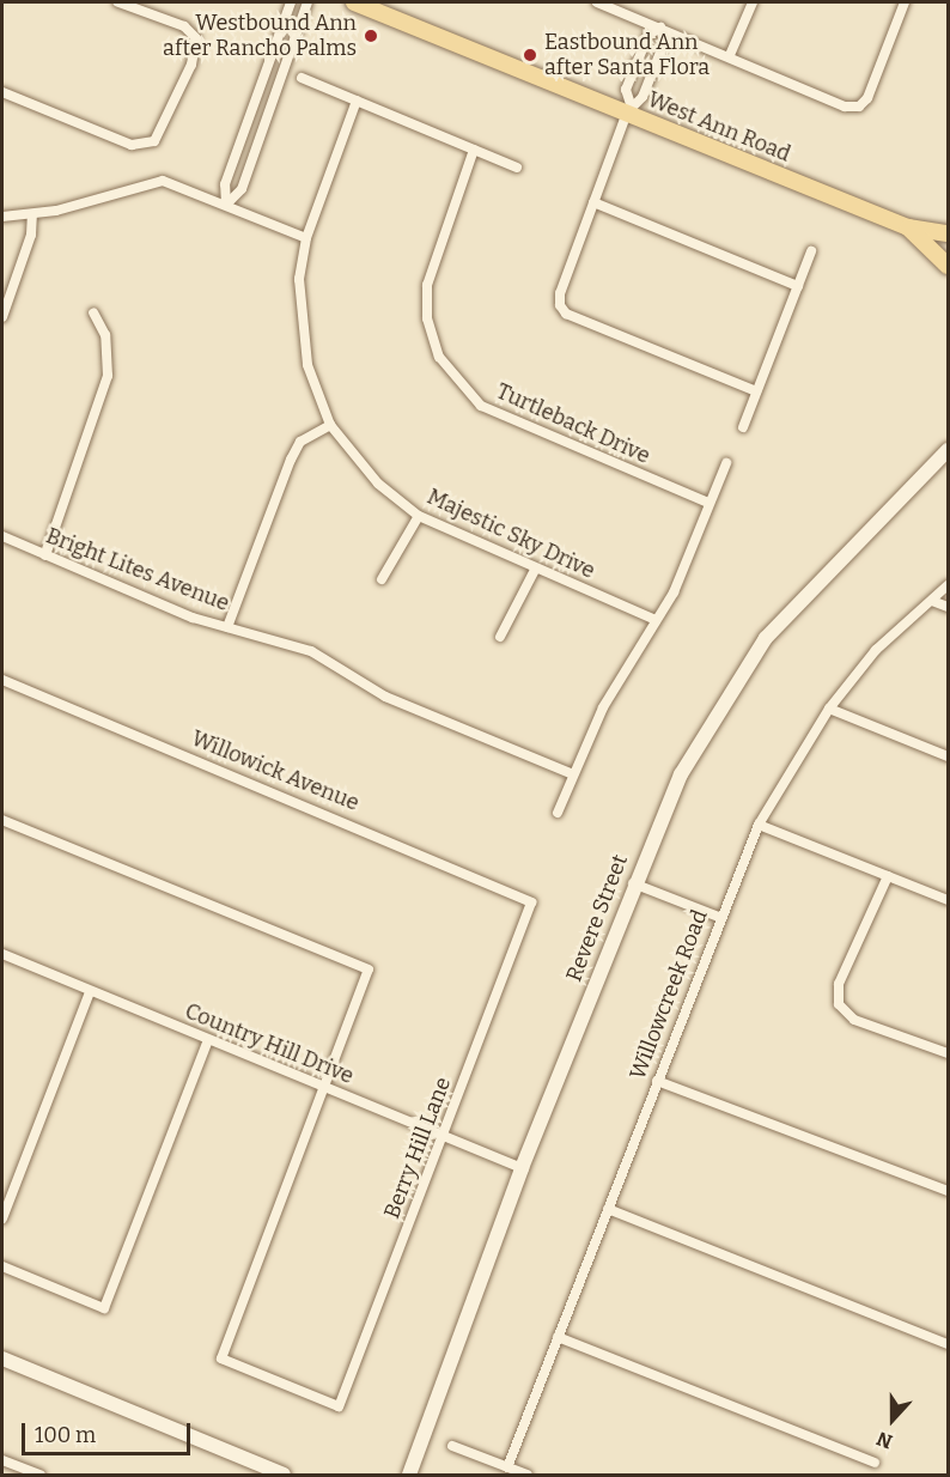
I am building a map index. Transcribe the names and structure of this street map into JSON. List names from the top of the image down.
{
  "streets": {
    "main road": ["West Ann Road"],
    "street": [
      "Turtleback Drive",
      "Majestic Sky Drive",
      "Bright Lites Avenue",
      "Willowick Avenue",
      "Revere Street",
      "Willowcreek Road",
      "Country Hill Drive",
      "Berry Hill Lane"
    ]
  },
  "crossings": [
    ["Willowick Avenue", "Berry Hill Lane"],
    ["Revere Street", "Country Hill Drive"],
    ["Country Hill Drive", "Berry Hill Lane"]
  ],
  "places": ["Westbound Ann after Rancho Palms", "Eastbound Ann after Santa Flora"],
  "scale_bar": "100 m",
  "north": "bottom"
}
